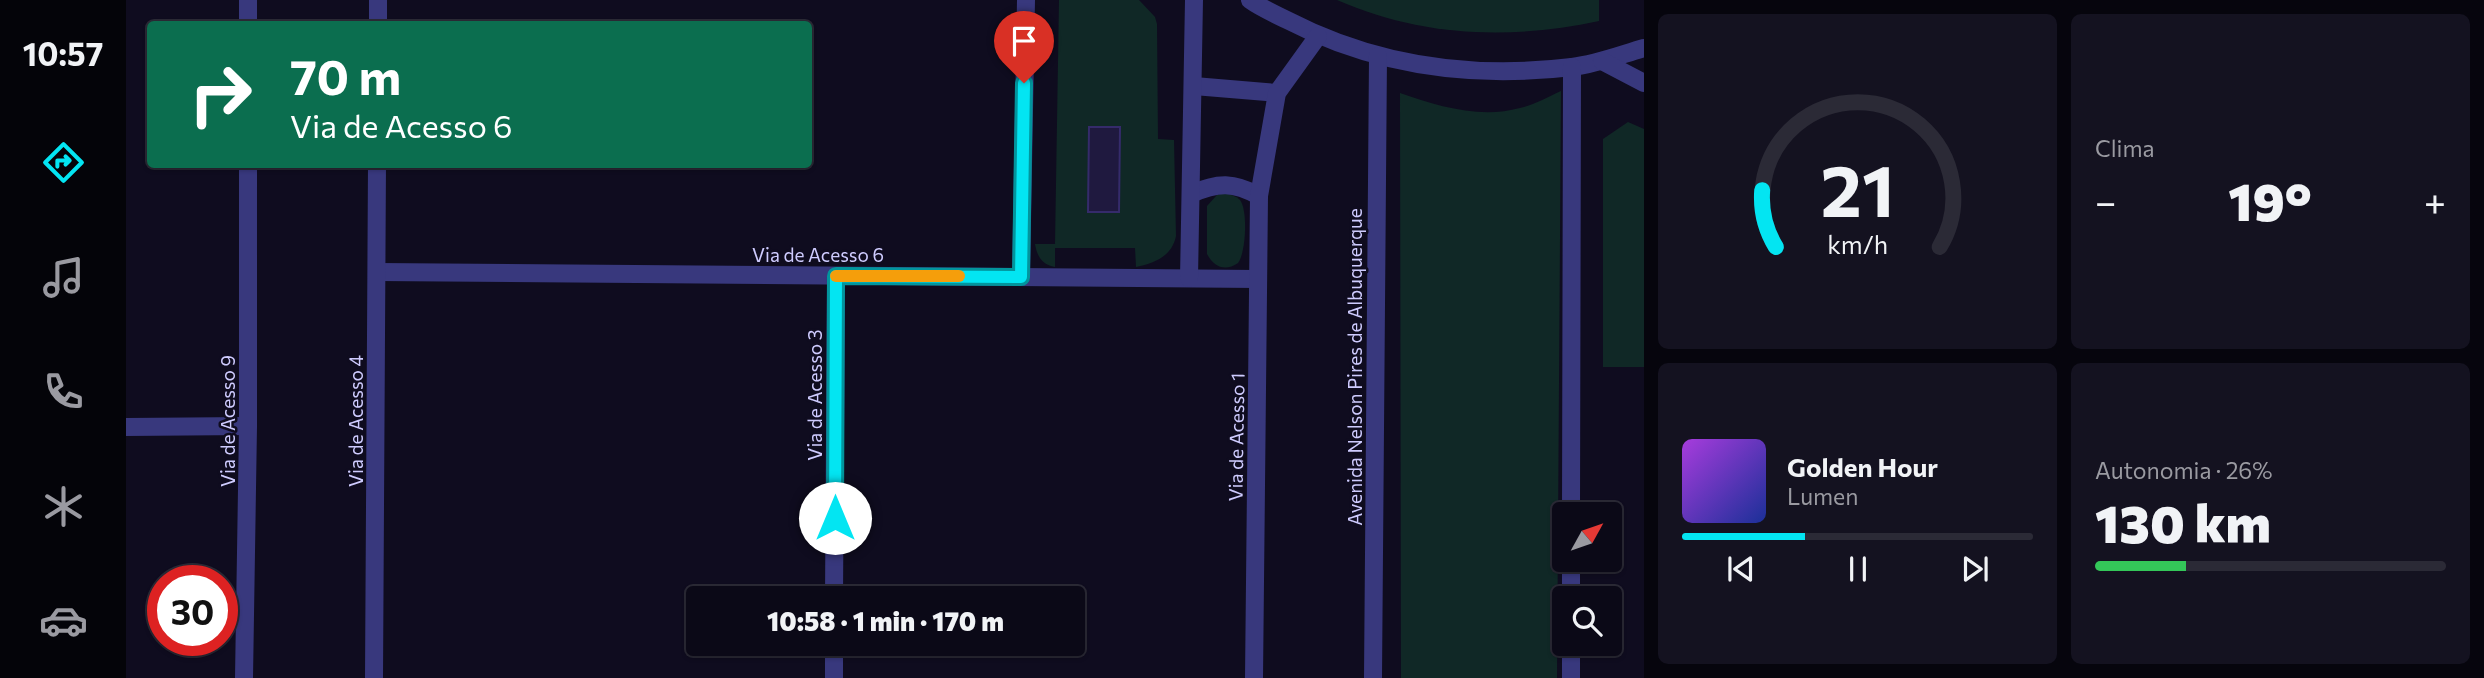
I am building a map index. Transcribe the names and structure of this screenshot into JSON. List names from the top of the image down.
{
  "streets": {
    "street": [
      "Via de Acesso 6",
      "Avenida Nelson Pires de Albuquerque",
      "Via de Acesso 3",
      "Via de Acesso 9",
      "Via de Acesso 4",
      "Via de Acesso 1"
    ]
  },
  "crossings": [
    ["Via de Acesso 6", "Via de Acesso 3"],
    ["Via de Acesso 6", "Via de Acesso 4"],
    ["Via de Acesso 6", "Via de Acesso 1"]
  ],
  "north": "top right",
  "page": {
    "tabs": "10:57",
    "tile": [
      "Clima",
      ["Autonomia · 26%", "130 km"]
    ],
    "turn": ["70 m", "Via de Acesso 6"],
    "heat": ["−", "19°", "+"],
    "song": ["Golden Hour", "Lumen"],
    "limit": "30",
    "trip": "10:58 · 1 min · 170 m",
    "gauge": ["21", "km/h"]
  }
}
